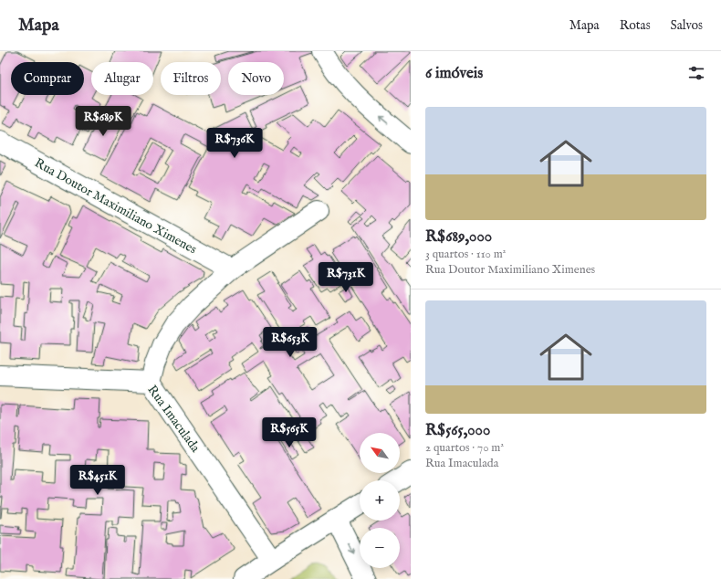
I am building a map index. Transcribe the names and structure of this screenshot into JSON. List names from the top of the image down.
{
  "streets": {
    "street": ["Rua Doutor Maximiliano Ximenes", "Rua Imaculada"]
  },
  "north": "top left",
  "page": {
    "header": "Mapa",
    "nav": ["Mapa", "Rotas", "Salvos"],
    "heading": "6 imóveis",
    "chip": [
      "Comprar",
      "Alugar",
      "Filtros",
      "Novo"
    ],
    "list": [
      {
        "name": "R$689,000",
        "note": "3 quartos · 110 m² · Rua Doutor Maximiliano Ximenes"
      },
      {
        "name": "R$565,000",
        "note": "2 quartos · 70 m² · Rua Imaculada"
      }
    ],
    "price": [
      "R$689K",
      "R$736K",
      "R$731K",
      "R$653K",
      "R$565K",
      "R$451K"
    ],
    "map_buttons": ["+", "−"]
  }
}
